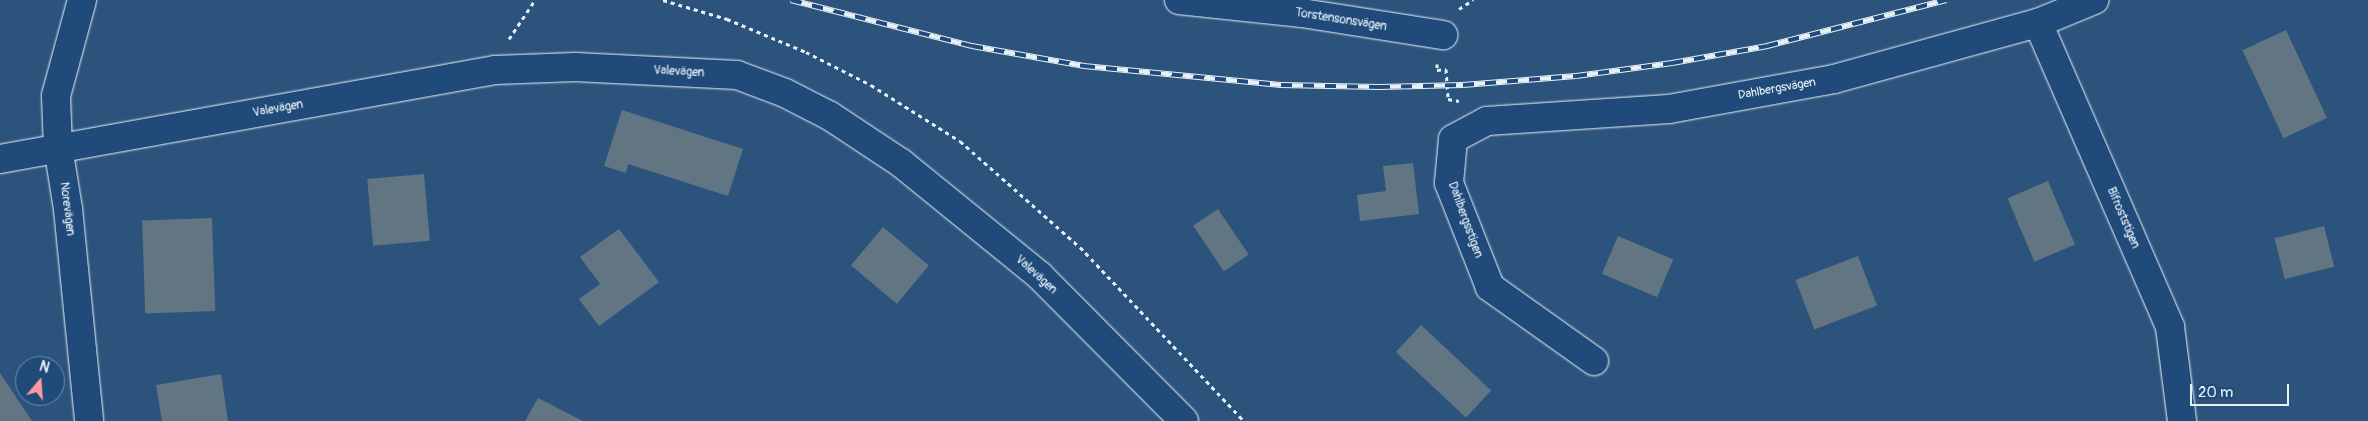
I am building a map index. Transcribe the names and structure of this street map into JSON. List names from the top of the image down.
{
  "streets": {
    "street": [
      "Torstensonsvägen",
      "Valevägen",
      "Dahlbergsvägen",
      "Norevägen",
      "Bifroststigen",
      "Dahlbergsstigen"
    ]
  },
  "crossings": [
    ["Valevägen", "Norevägen"],
    ["Dahlbergsvägen", "Bifroststigen"],
    ["Dahlbergsvägen", "Dahlbergsstigen"]
  ],
  "scale_bar": "20 m",
  "north": "top"
}
